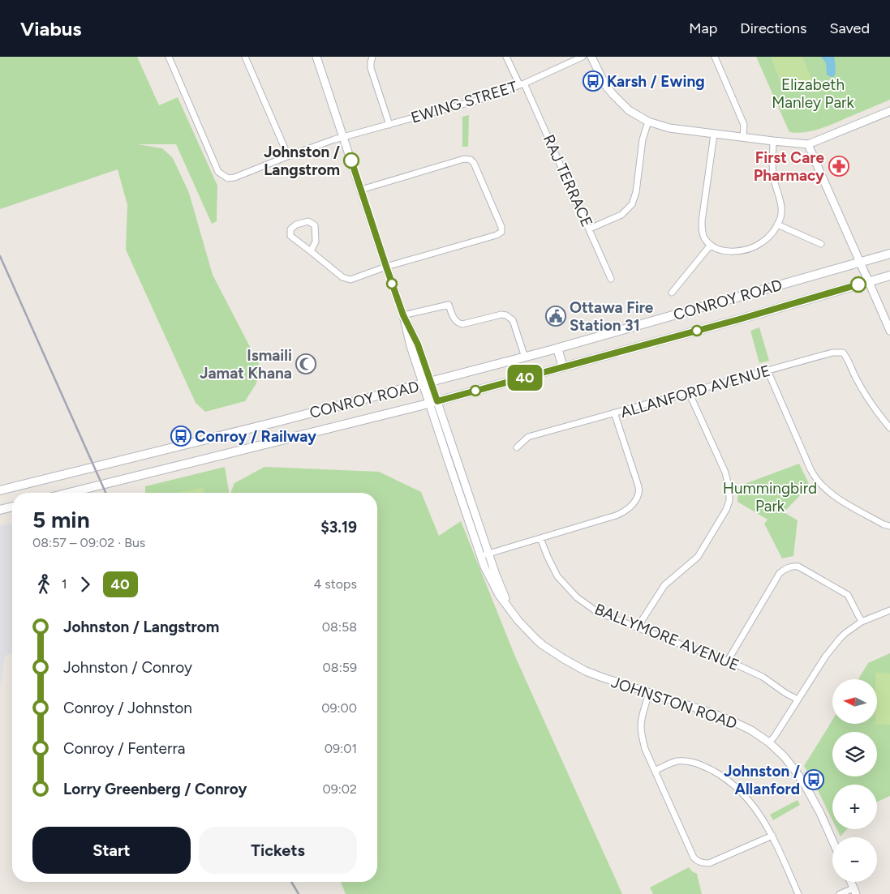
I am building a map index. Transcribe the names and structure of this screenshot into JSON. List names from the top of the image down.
{
  "streets": {
    "main road": ["CONROY ROAD"],
    "street": [
      "EWING STREET",
      "RAJ TERRACE",
      "ALLANFORD AVENUE",
      "BALLYMORE AVENUE",
      "JOHNSTON ROAD"
    ]
  },
  "crossings": [
    ["EWING STREET", "RAJ TERRACE"],
    ["EWING STREET", "JOHNSTON ROAD"],
    ["CONROY ROAD", "JOHNSTON ROAD"],
    ["ALLANFORD AVENUE", "BALLYMORE AVENUE"],
    ["ALLANFORD AVENUE", "JOHNSTON ROAD"]
  ],
  "parks": ["Elizabeth Manley Park", "Hummingbird Park"],
  "places": {
    "bus stop": ["Karsh / Ewing", "Conroy / Railway", "Johnston / Allanford"],
    "other": ["Johnston / Langstrom"],
    "pharmacy": ["First Care Pharmacy"],
    "public building": ["Ottawa Fire Station 31"],
    "mosque": ["Ismaili Jamat Khana"]
  },
  "lines": ["bus line 40"],
  "north": "left",
  "page": {
    "header": "Viabus",
    "nav": ["Map", "Directions", "Saved"],
    "on_map": "40",
    "heading": ["5 min", "08:57 – 09:02 · Bus", "$3.19"],
    "legs": ["1", "40", "4 stops"],
    "list": [
      {
        "name": "Johnston / Langstrom",
        "value": "08:58"
      },
      {
        "name": "Johnston / Conroy",
        "value": "08:59"
      },
      {
        "name": "Conroy / Johnston",
        "value": "09:00"
      },
      {
        "name": "Conroy / Fenterra",
        "value": "09:01"
      },
      {
        "name": "Lorry Greenberg / Conroy",
        "value": "09:02"
      }
    ],
    "map_buttons": ["+", "−"],
    "buttons": ["Start", "Tickets"]
  }
}
